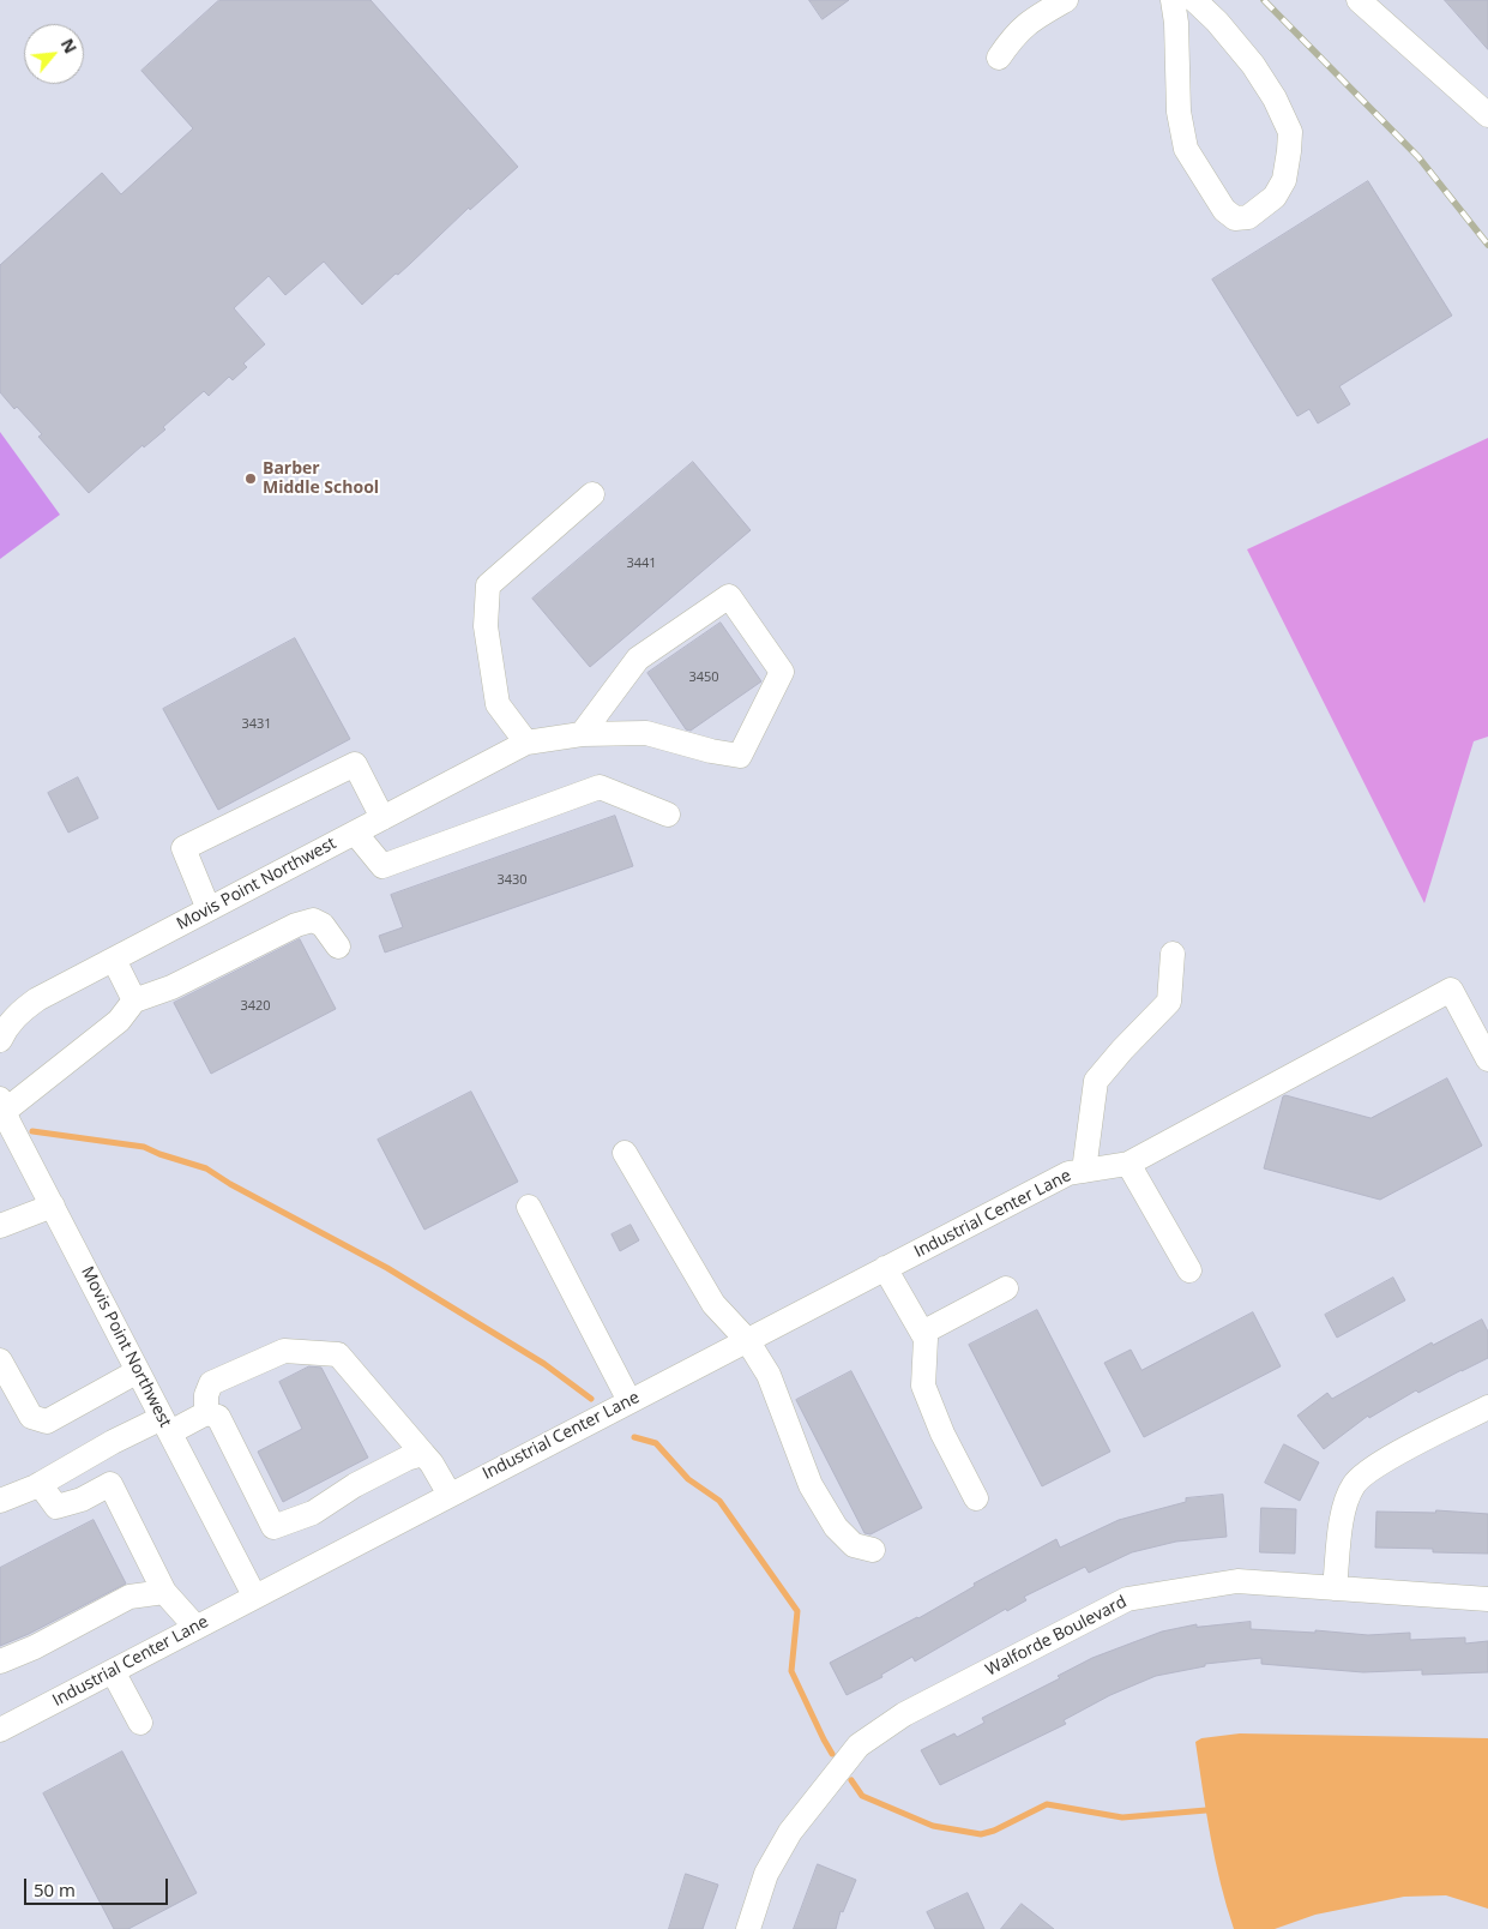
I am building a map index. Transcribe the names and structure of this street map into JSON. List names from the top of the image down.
{
  "streets": {
    "street": ["Movis Point Northwest", "Industrial Center Lane", "Walforde Boulevard"]
  },
  "crossings": [
    ["Movis Point Northwest", "Industrial Center Lane"]
  ],
  "places": ["Barber Middle School"],
  "house_numbers": [
    "3441",
    "3450",
    "3431",
    "3430",
    "3420"
  ],
  "scale_bar": "50 m",
  "north": "top right"
}
